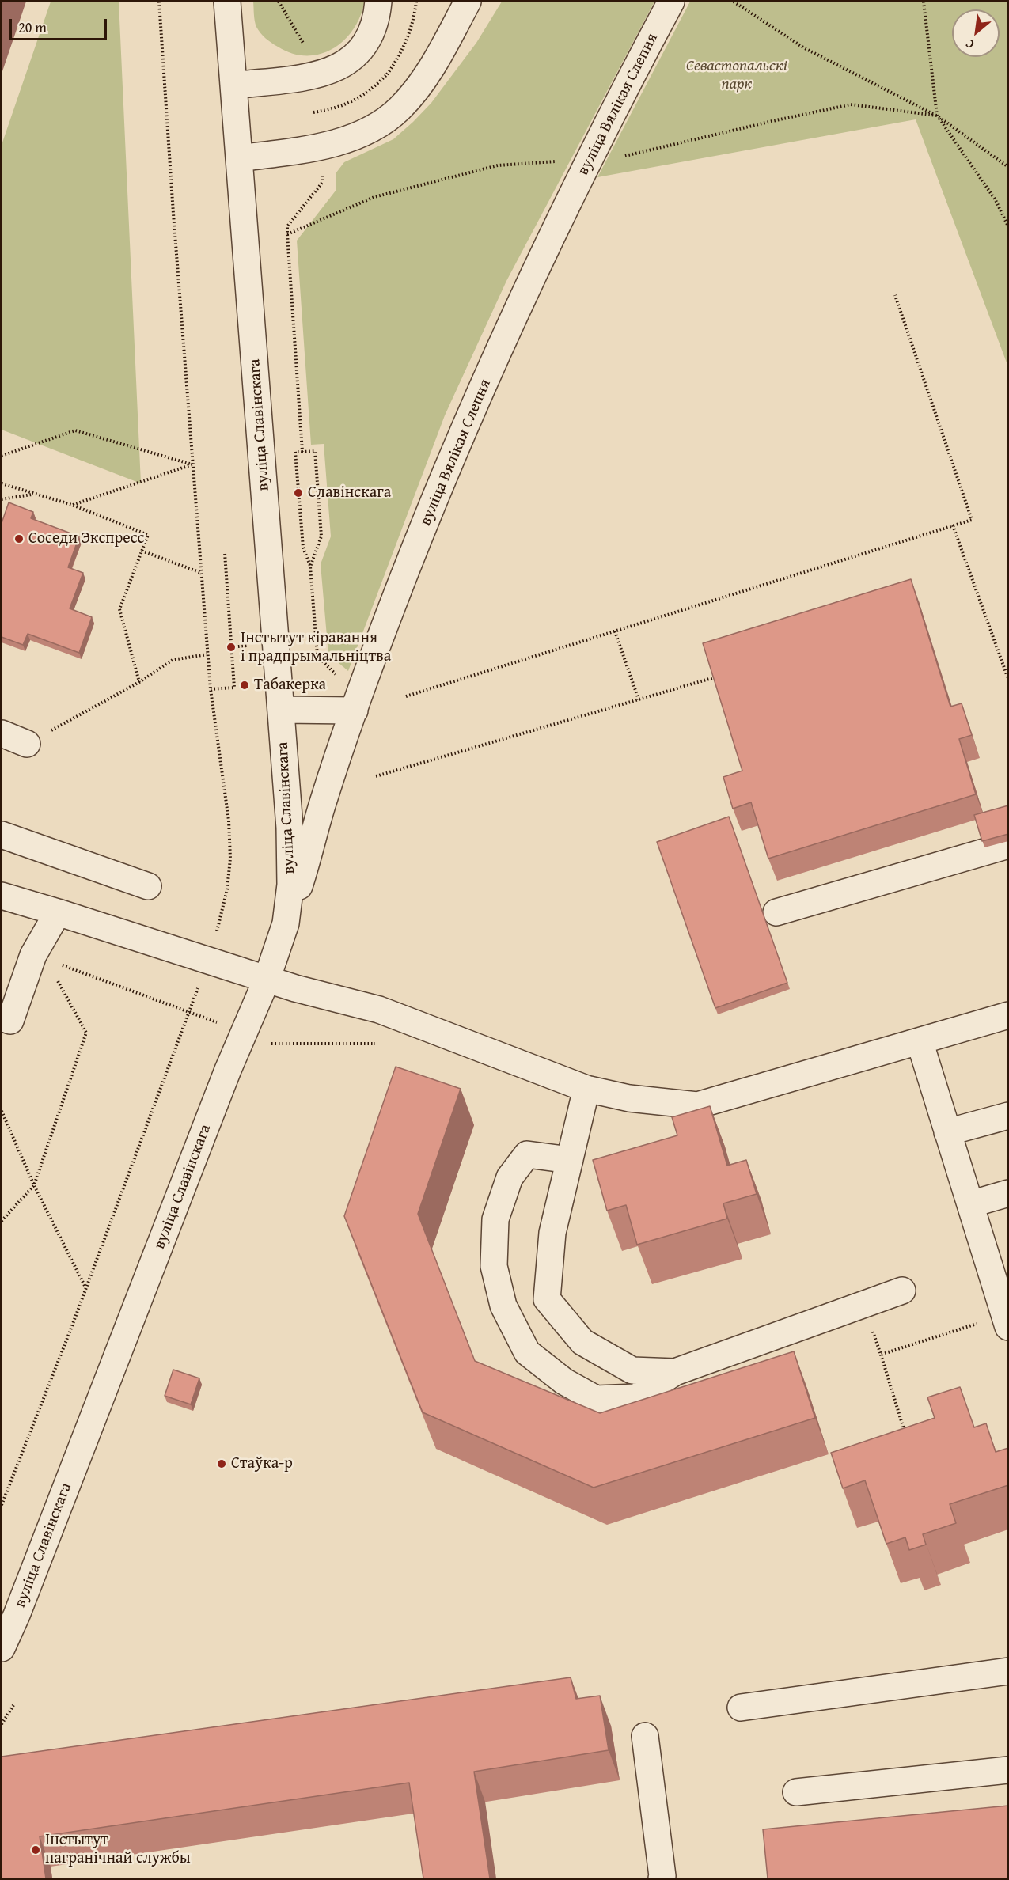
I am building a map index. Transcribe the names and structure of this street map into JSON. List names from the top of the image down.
{
  "streets": {
    "street": ["вуліца Вялікая Слепня", "вуліца Славінскага"]
  },
  "crossings": [
    ["вуліца Вялікая Слепня", "вуліца Славінскага"]
  ],
  "parks": ["Севастопальскі парк"],
  "places": [
    "Славінскага",
    "Соседи Экспресс",
    "Інстытут кіравання і прадпрымальніцтва",
    "Табакерка",
    "Стаўка-р",
    "Інстытут пагранічнай службы"
  ],
  "scale_bar": "20 m",
  "north": "bottom left"
}
